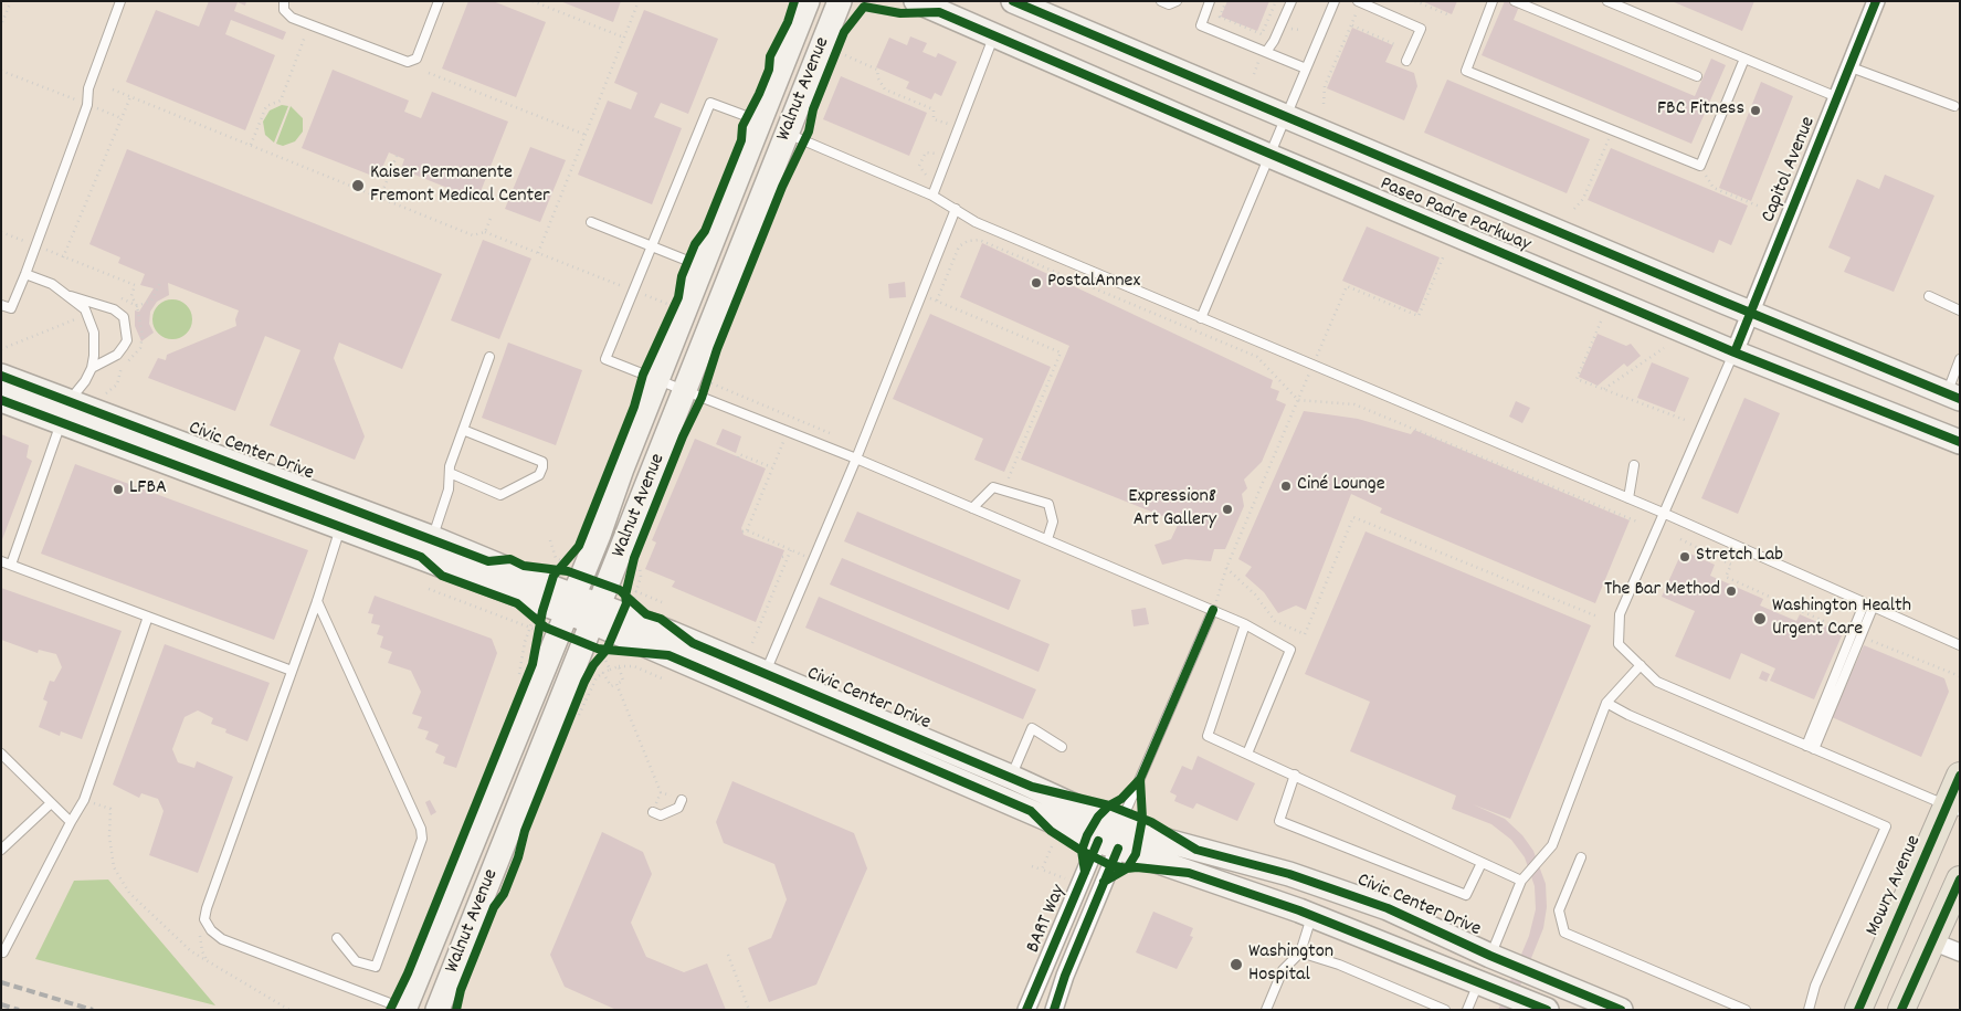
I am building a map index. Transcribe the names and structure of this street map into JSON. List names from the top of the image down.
{
  "streets": {
    "main road": [
      "Walnut Avenue",
      "Paseo Padre Parkway",
      "Civic Center Drive",
      "Mowry Avenue"
    ],
    "street": ["Capitol Avenue", "BART Way"]
  },
  "crossings": [
    ["Walnut Avenue", "Civic Center Drive"],
    ["Capitol Avenue", "Paseo Padre Parkway"],
    ["Civic Center Drive", "BART Way"]
  ],
  "places": [
    "FBC Fitness",
    "Kaiser Permanente Fremont Medical Center",
    "PostalAnnex",
    "Ciné Lounge",
    "LFBA",
    "Expression8 Art Gallery",
    "Stretch Lab",
    "The Bar Method",
    "Washington Health Urgent Care",
    "Washington Hospital"
  ]
}
